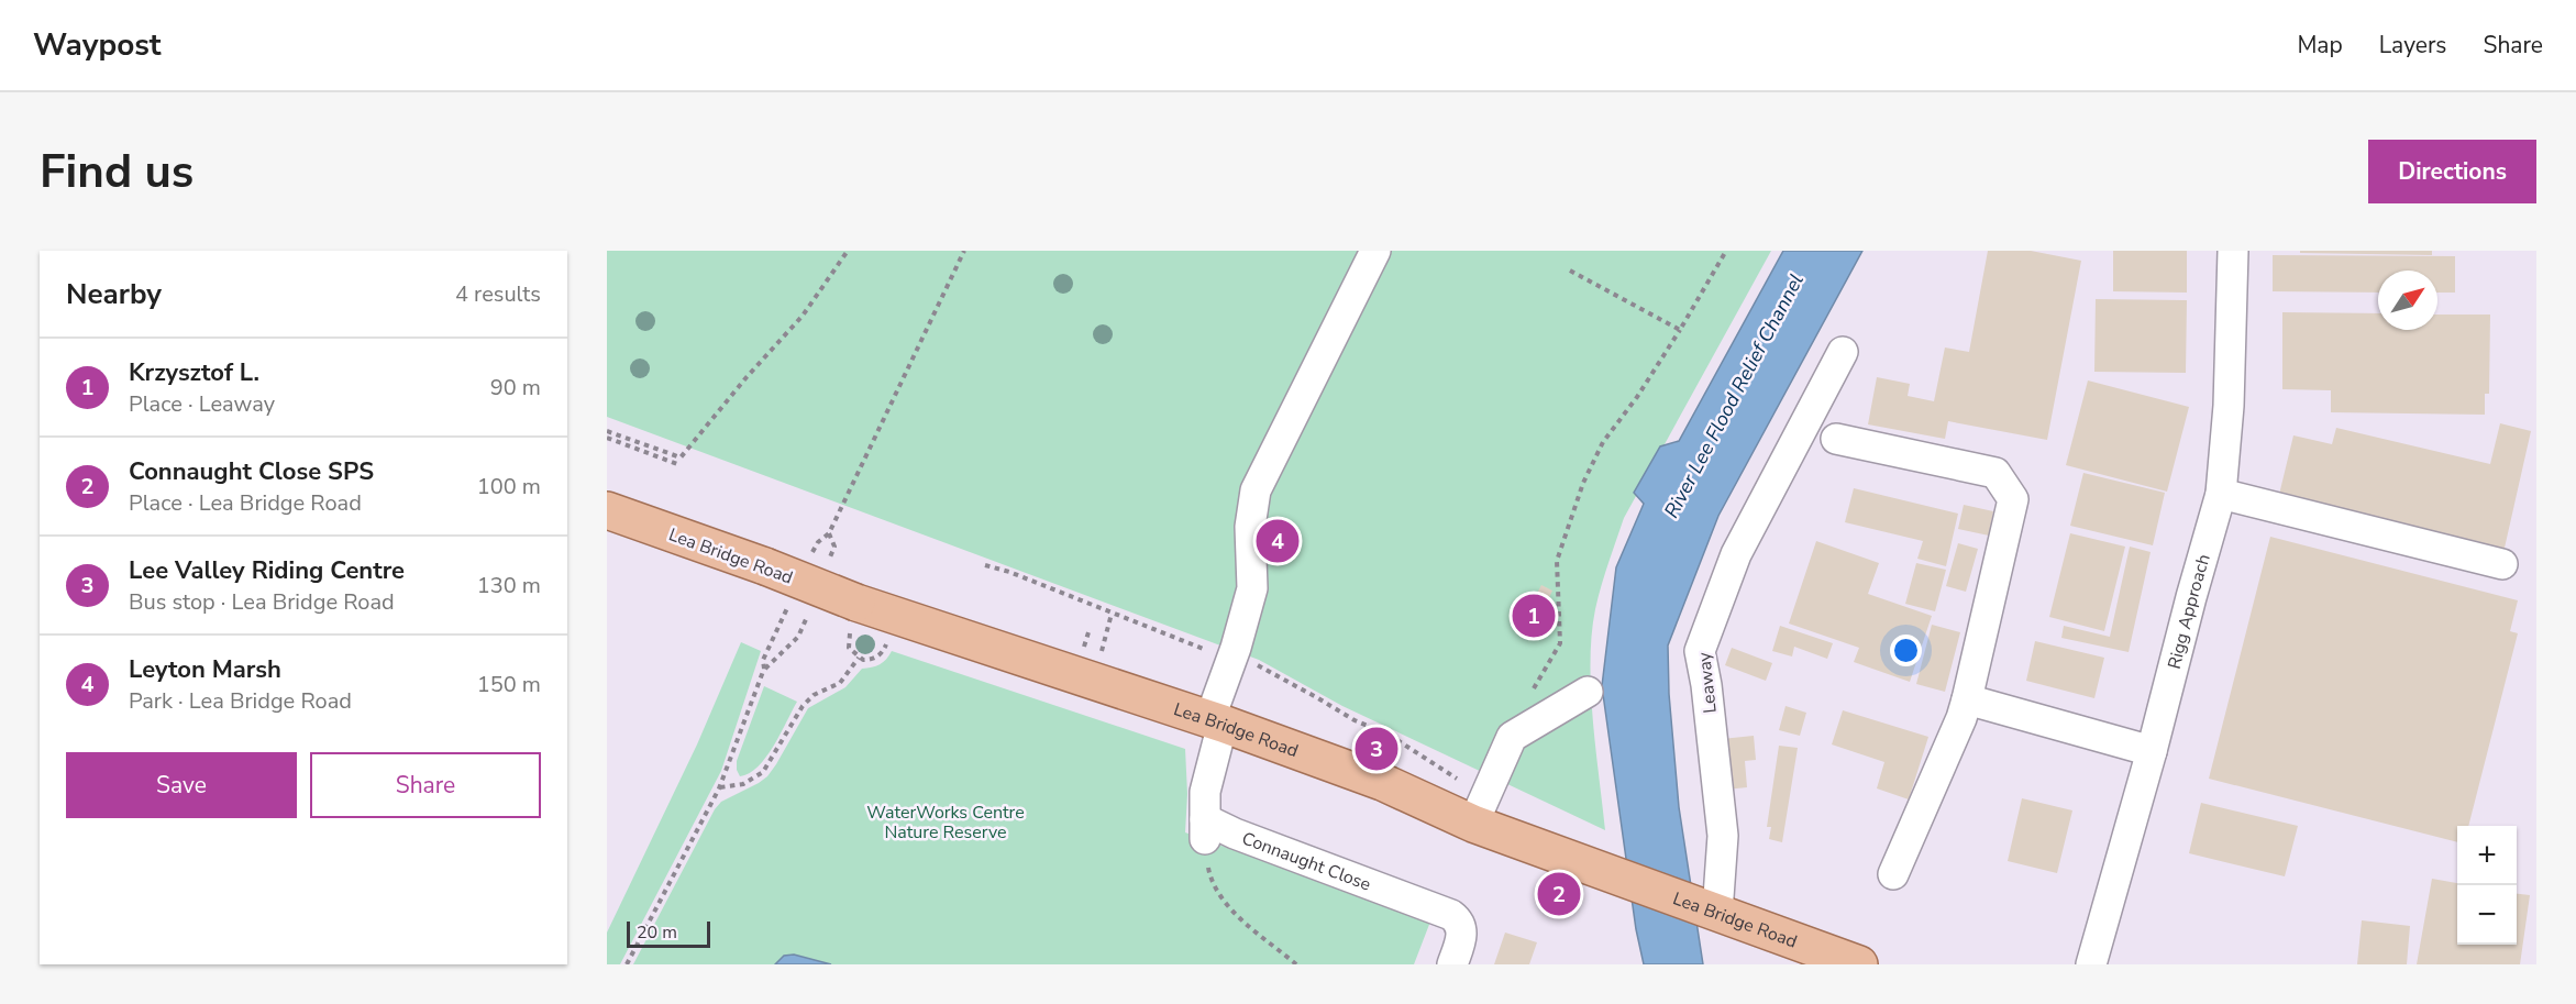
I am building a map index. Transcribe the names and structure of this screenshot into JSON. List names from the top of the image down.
{
  "streets": {
    "main road": ["Lea Bridge Road"],
    "street": ["Rigg Approach", "Leaway", "Connaught Close"]
  },
  "crossings": [
    ["Lea Bridge Road", "Leaway"]
  ],
  "water": ["River Lee Flood Relief Channel"],
  "parks": ["WaterWorks Centre Nature Reserve"],
  "scale_bar": "20 m",
  "north": "top right",
  "page": {
    "header": "Waypost",
    "nav": ["Map", "Layers", "Share"],
    "buttons": [
      "Directions",
      ["Save", "Share"]
    ],
    "title": "Find us",
    "heading": ["Nearby", "4 results"],
    "list": [
      {
        "mark": "1",
        "name": "Krzysztof L.",
        "note": "Place · Leaway",
        "value": "90 m"
      },
      {
        "mark": "2",
        "name": "Connaught Close SPS",
        "note": "Place · Lea Bridge Road",
        "value": "100 m"
      },
      {
        "mark": "3",
        "name": "Lee Valley Riding Centre",
        "note": "Bus stop · Lea Bridge Road",
        "value": "130 m"
      },
      {
        "mark": "4",
        "name": "Leyton Marsh",
        "note": "Park · Lea Bridge Road",
        "value": "150 m"
      }
    ],
    "pins": [
      "4",
      "1",
      "3",
      "2"
    ],
    "map_buttons": ["+", "−"],
    "scale": "20 m"
  }
}
